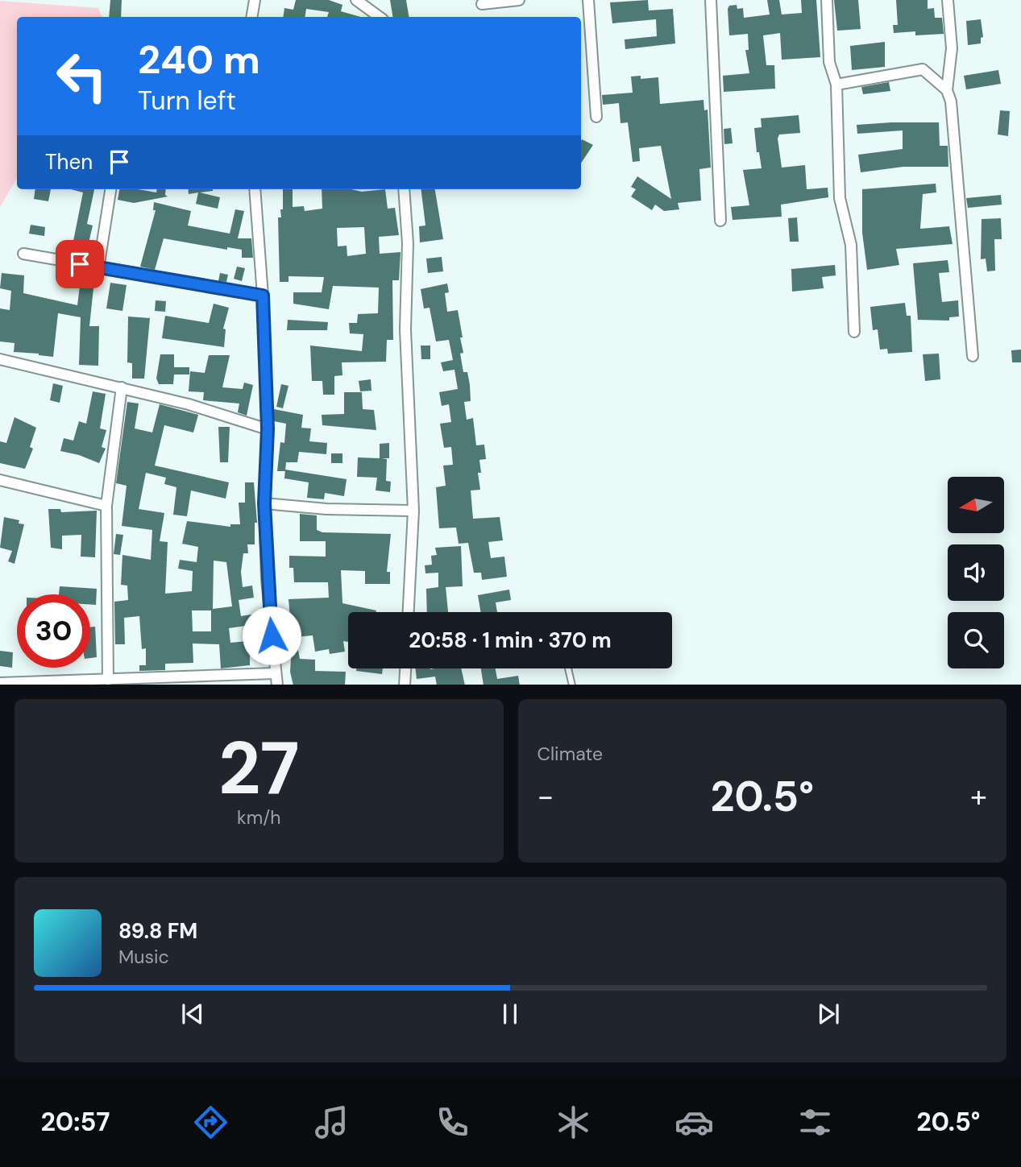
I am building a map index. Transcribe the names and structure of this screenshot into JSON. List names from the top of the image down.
{
  "north": "left",
  "page": {
    "turn": ["240 m", "Turn left"],
    "then": "Then",
    "limit": "30",
    "trip": "20:58 · 1 min · 370 m",
    "tile": [
      ["27", "km/h"],
      "Climate"
    ],
    "heat": ["−", "20.5°", "+"],
    "song": ["89.8 FM", "Music"],
    "tabs": ["20:57", "20.5°"]
  }
}
